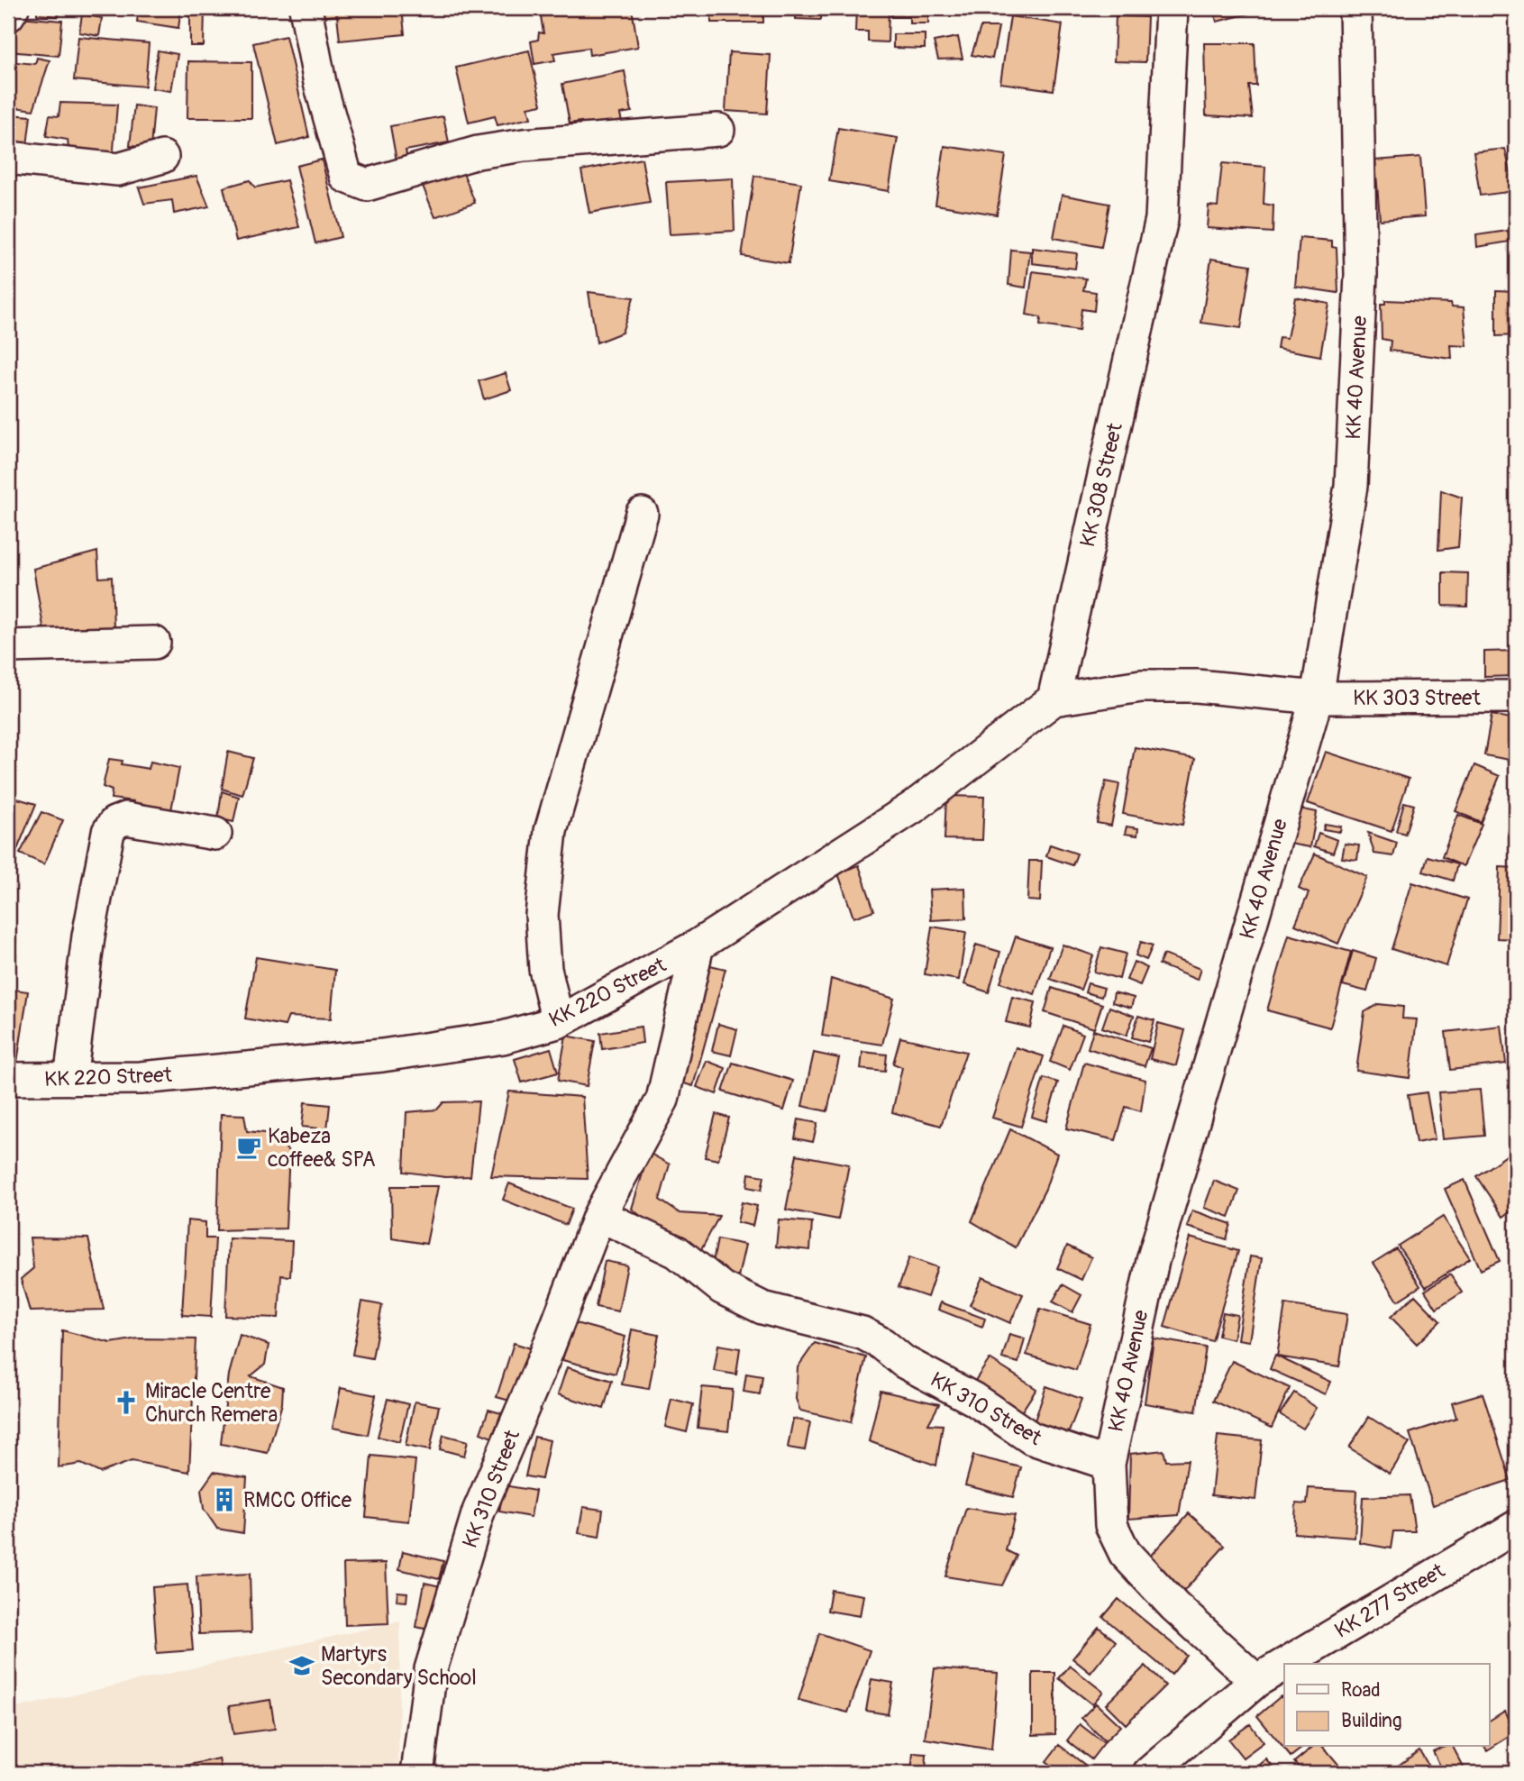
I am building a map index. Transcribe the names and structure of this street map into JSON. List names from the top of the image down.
{
  "streets": {
    "street": [
      "KK 40 Avenue",
      "KK 308 Street",
      "KK 303 Street",
      "KK 220 Street",
      "KK 310 Street",
      "KK 277 Street"
    ]
  },
  "crossings": [
    ["KK 40 Avenue", "KK 303 Street"],
    ["KK 40 Avenue", "KK 310 Street"],
    ["KK 40 Avenue", "KK 277 Street"],
    ["KK 308 Street", "KK 220 Street"],
    ["KK 220 Street", "KK 310 Street"]
  ],
  "places": {
    "cafe": ["Kabeza coffee& SPA"],
    "church": ["Miracle Centre Church Remera"],
    "building": ["RMCC Office"],
    "school or university": ["Martyrs Secondary School"]
  },
  "legend": ["Road", "Building"]
}
